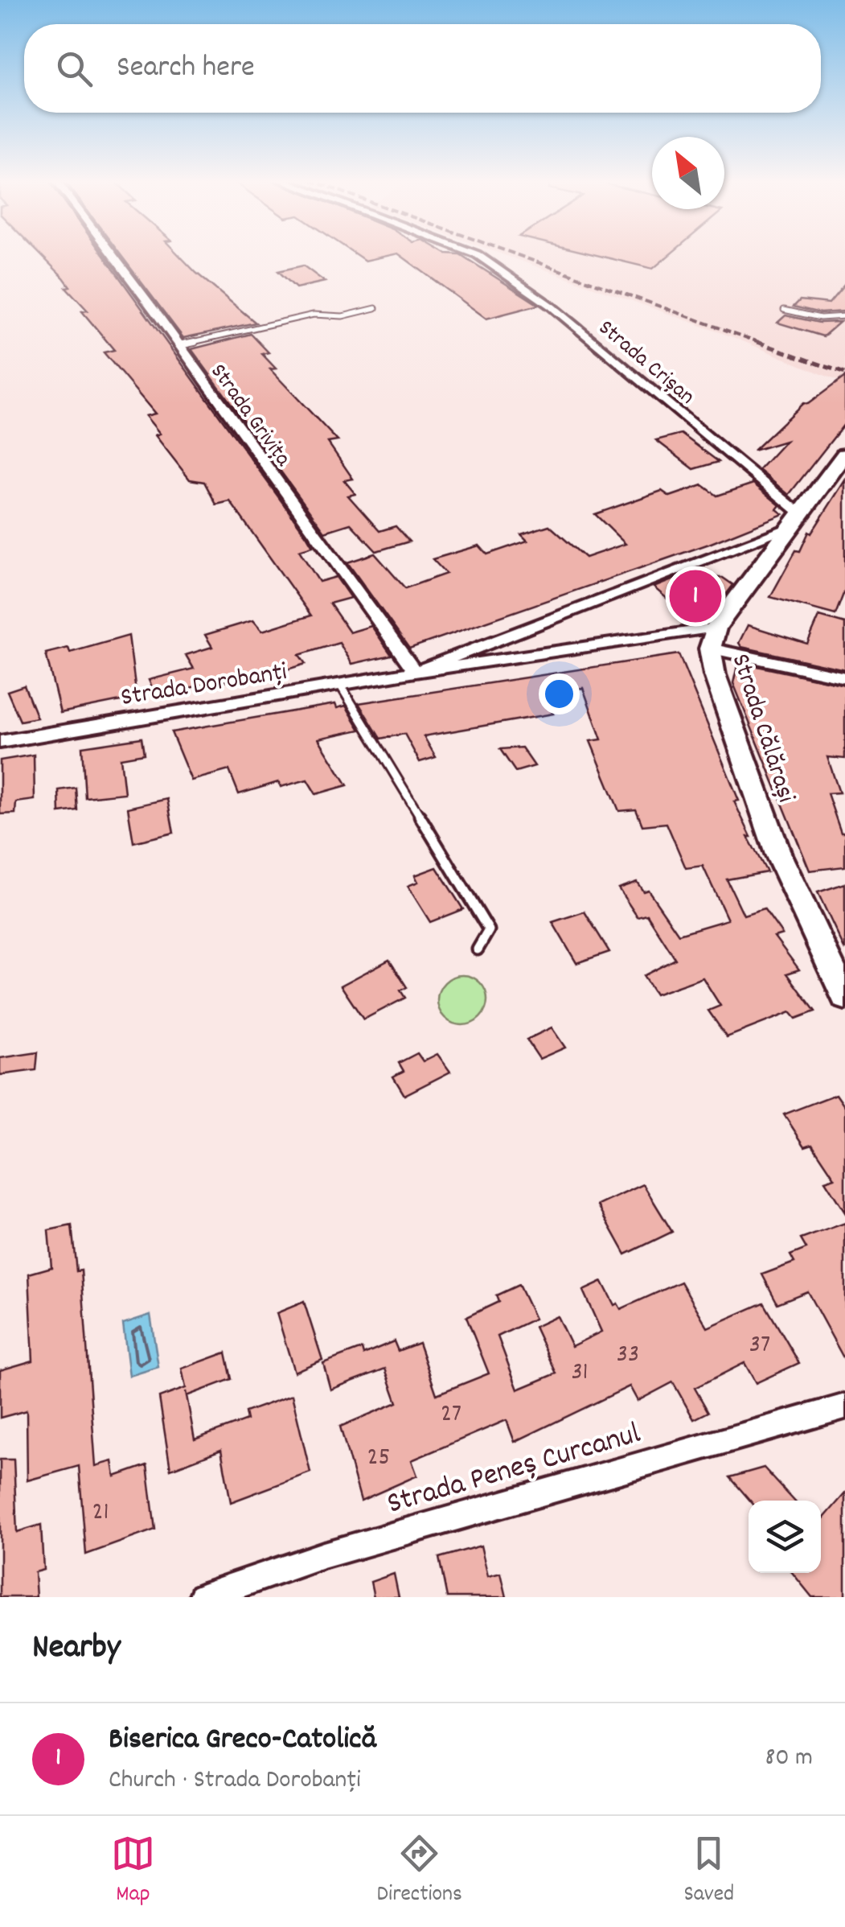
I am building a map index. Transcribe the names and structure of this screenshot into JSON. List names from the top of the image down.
{
  "streets": {
    "main road": ["Strada Călărași"],
    "street": [
      "Strada Crișan",
      "Strada Grivița",
      "Strada Dorobanți",
      "Strada Peneș Curcanul"
    ]
  },
  "crossings": [
    ["Strada Crișan", "Strada Dorobanți"],
    ["Strada Crișan", "Strada Călărași"],
    ["Strada Grivița", "Strada Dorobanți"],
    ["Strada Dorobanți", "Strada Călărași"]
  ],
  "house_numbers": [
    "37",
    "33",
    "31",
    "27",
    "25",
    "21"
  ],
  "north": "top left",
  "page": {
    "search": "Search here",
    "pins": "1",
    "heading": "Nearby",
    "list": [
      {
        "mark": "1",
        "name": "Biserica Greco-Catolică",
        "note": "Church · Strada Dorobanți",
        "value": "80 m"
      }
    ],
    "nav": ["Map", "Directions", "Saved"]
  }
}
